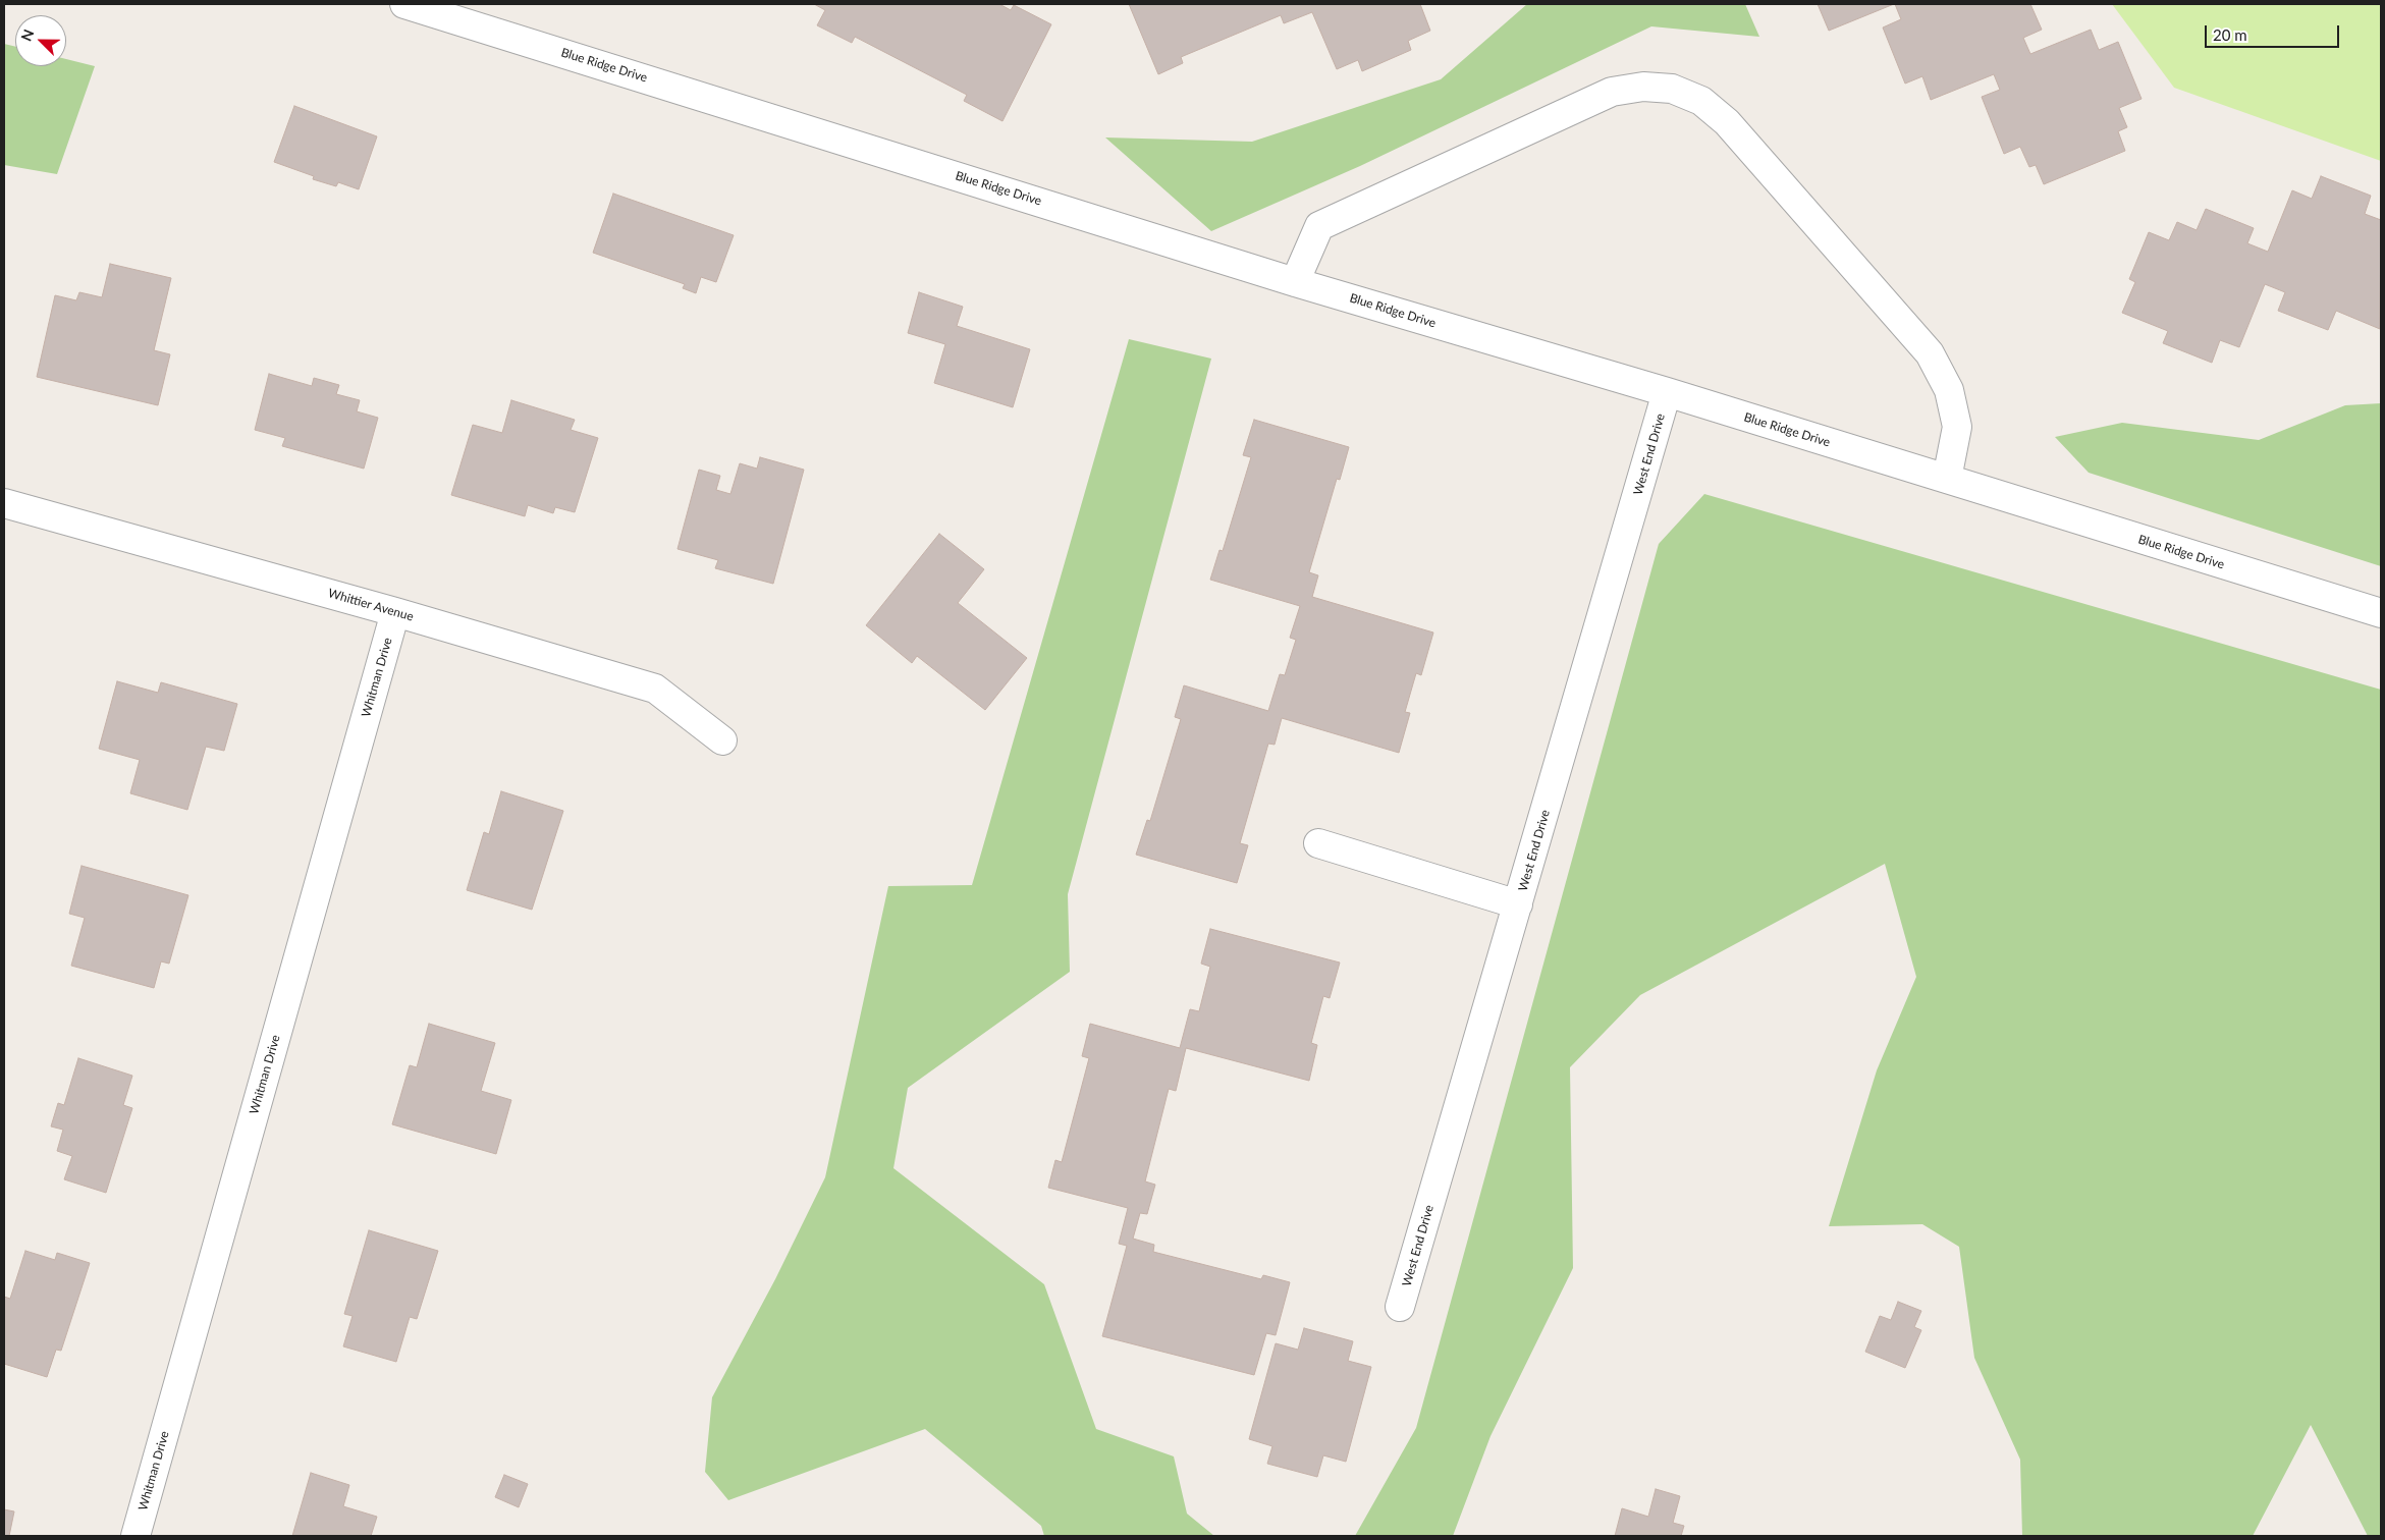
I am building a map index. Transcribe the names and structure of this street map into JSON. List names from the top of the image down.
{
  "streets": {
    "street": [
      "Blue Ridge Drive",
      "West End Drive",
      "Whittier Avenue",
      "Whitman Drive"
    ]
  },
  "crossings": [
    ["Blue Ridge Drive", "West End Drive"],
    ["Whittier Avenue", "Whitman Drive"]
  ],
  "scale_bar": "20 m",
  "north": "top left"
}
